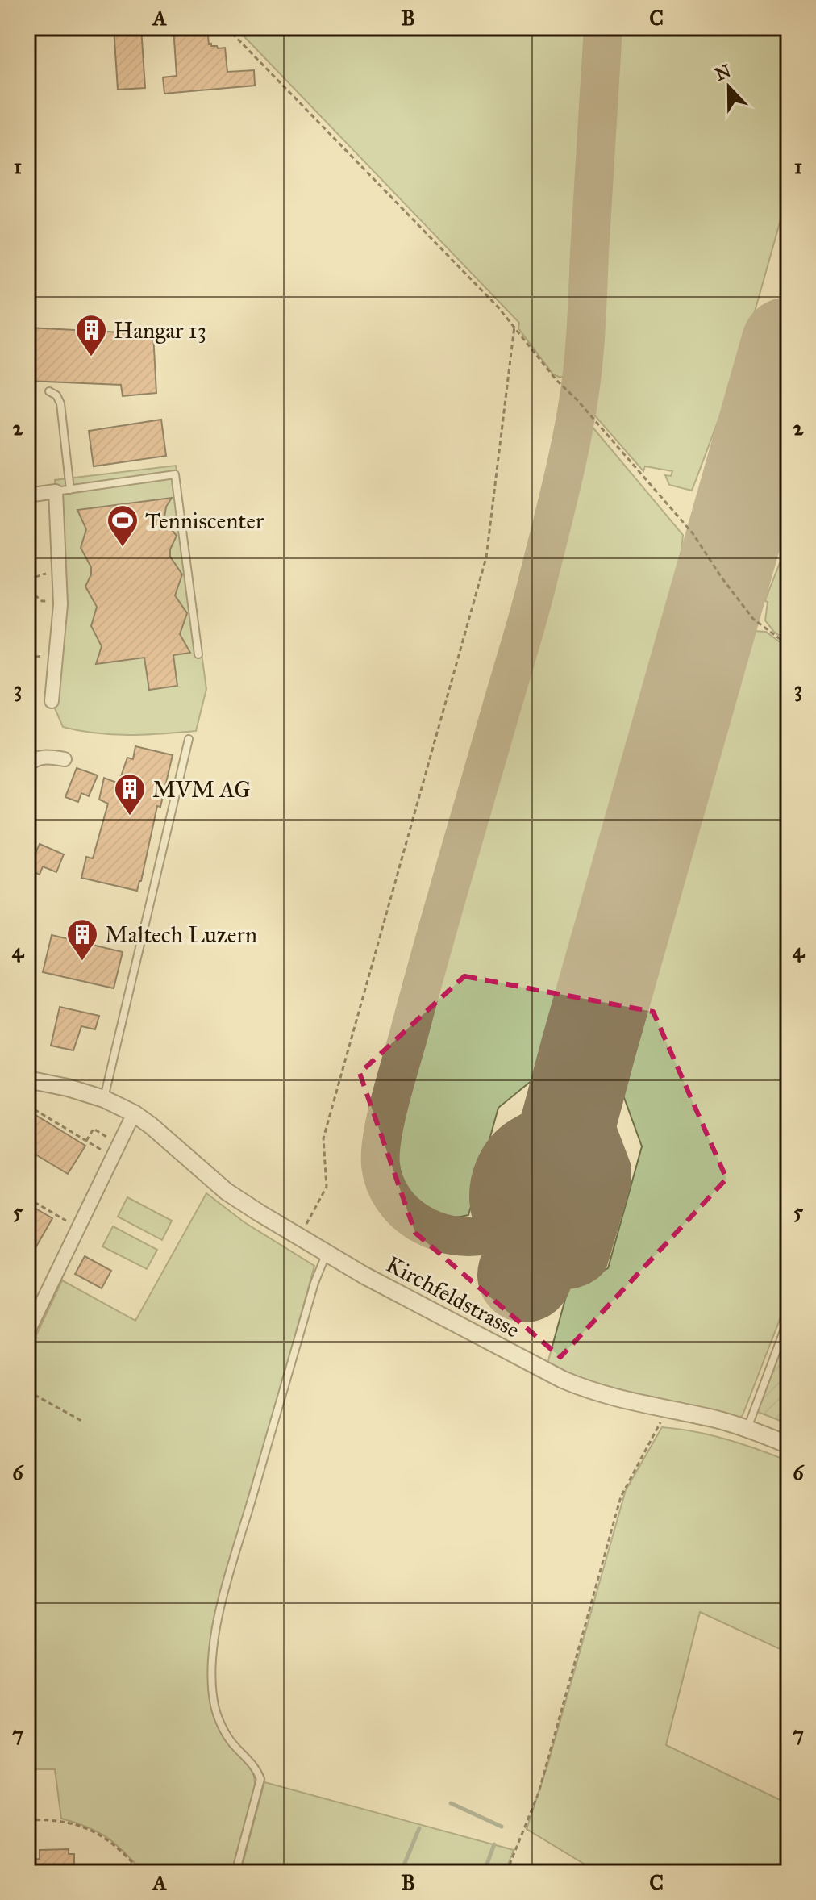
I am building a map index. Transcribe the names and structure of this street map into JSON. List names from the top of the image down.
{
  "streets": {
    "street": ["Kirchfeldstrasse"]
  },
  "places": {
    "building": ["Hangar 13", "MVM AG", "Maltech Luzern"],
    "sports": ["Tenniscenter"]
  },
  "north": "top",
  "grid": {
    "columns": ["A", "B", "C"],
    "rows": [
      "1",
      "2",
      "3",
      "4",
      "5",
      "6",
      "7"
    ]
  }
}
